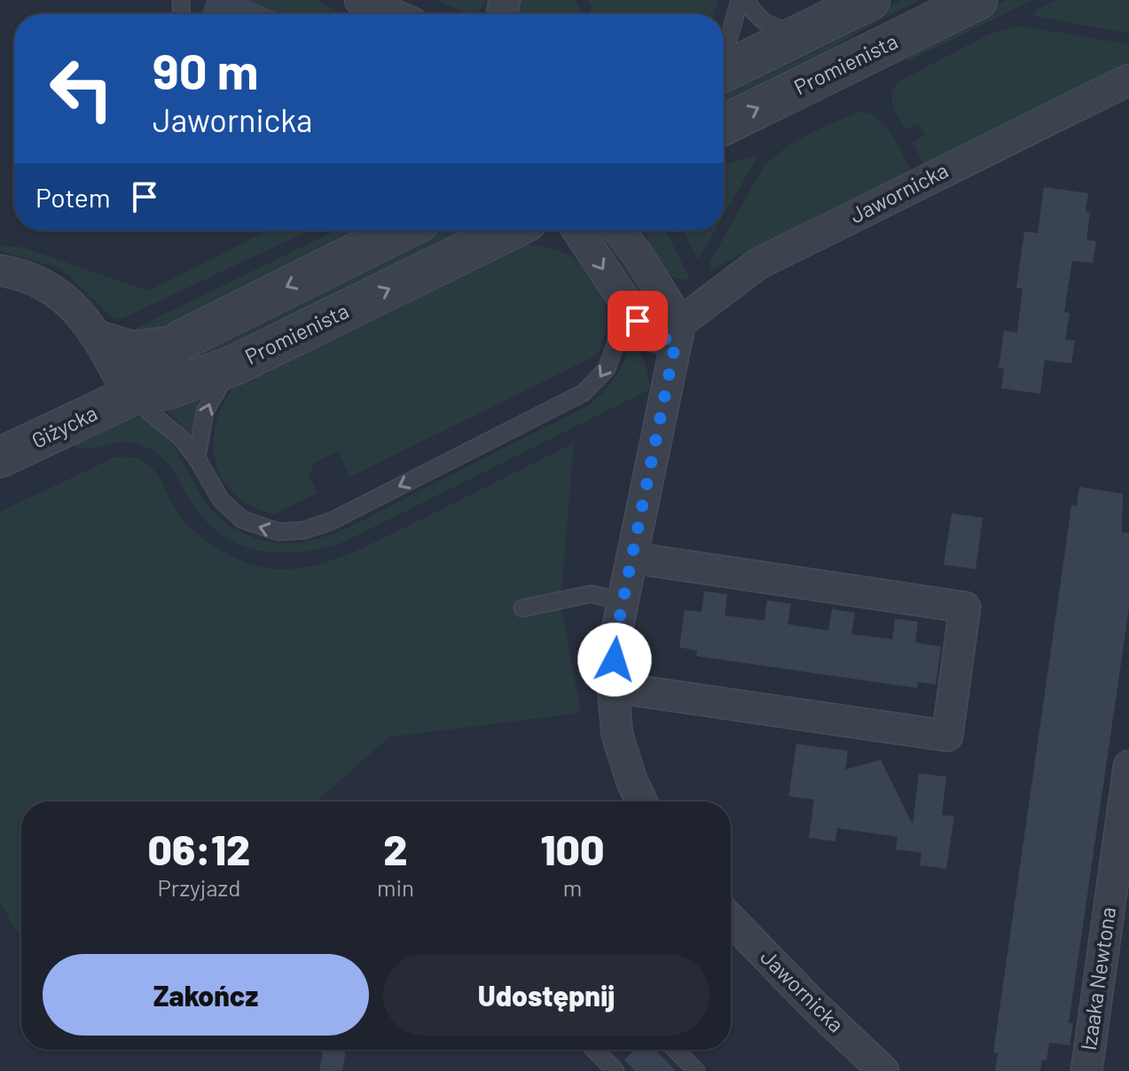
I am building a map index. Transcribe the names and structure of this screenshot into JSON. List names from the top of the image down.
{
  "streets": {
    "street": [
      "Promienista",
      "Jawornicka",
      "Giżycka",
      "Izaaka Newtona"
    ]
  },
  "crossings": [
    ["Promienista", "Giżycka"]
  ],
  "page": {
    "turn": ["90 m", "Jawornicka"],
    "then": "Potem",
    "eta": [
      "06:12",
      "Przyjazd",
      "2",
      "min",
      "100",
      "m"
    ],
    "buttons": ["Zakończ", "Udostępnij"]
  }
}
